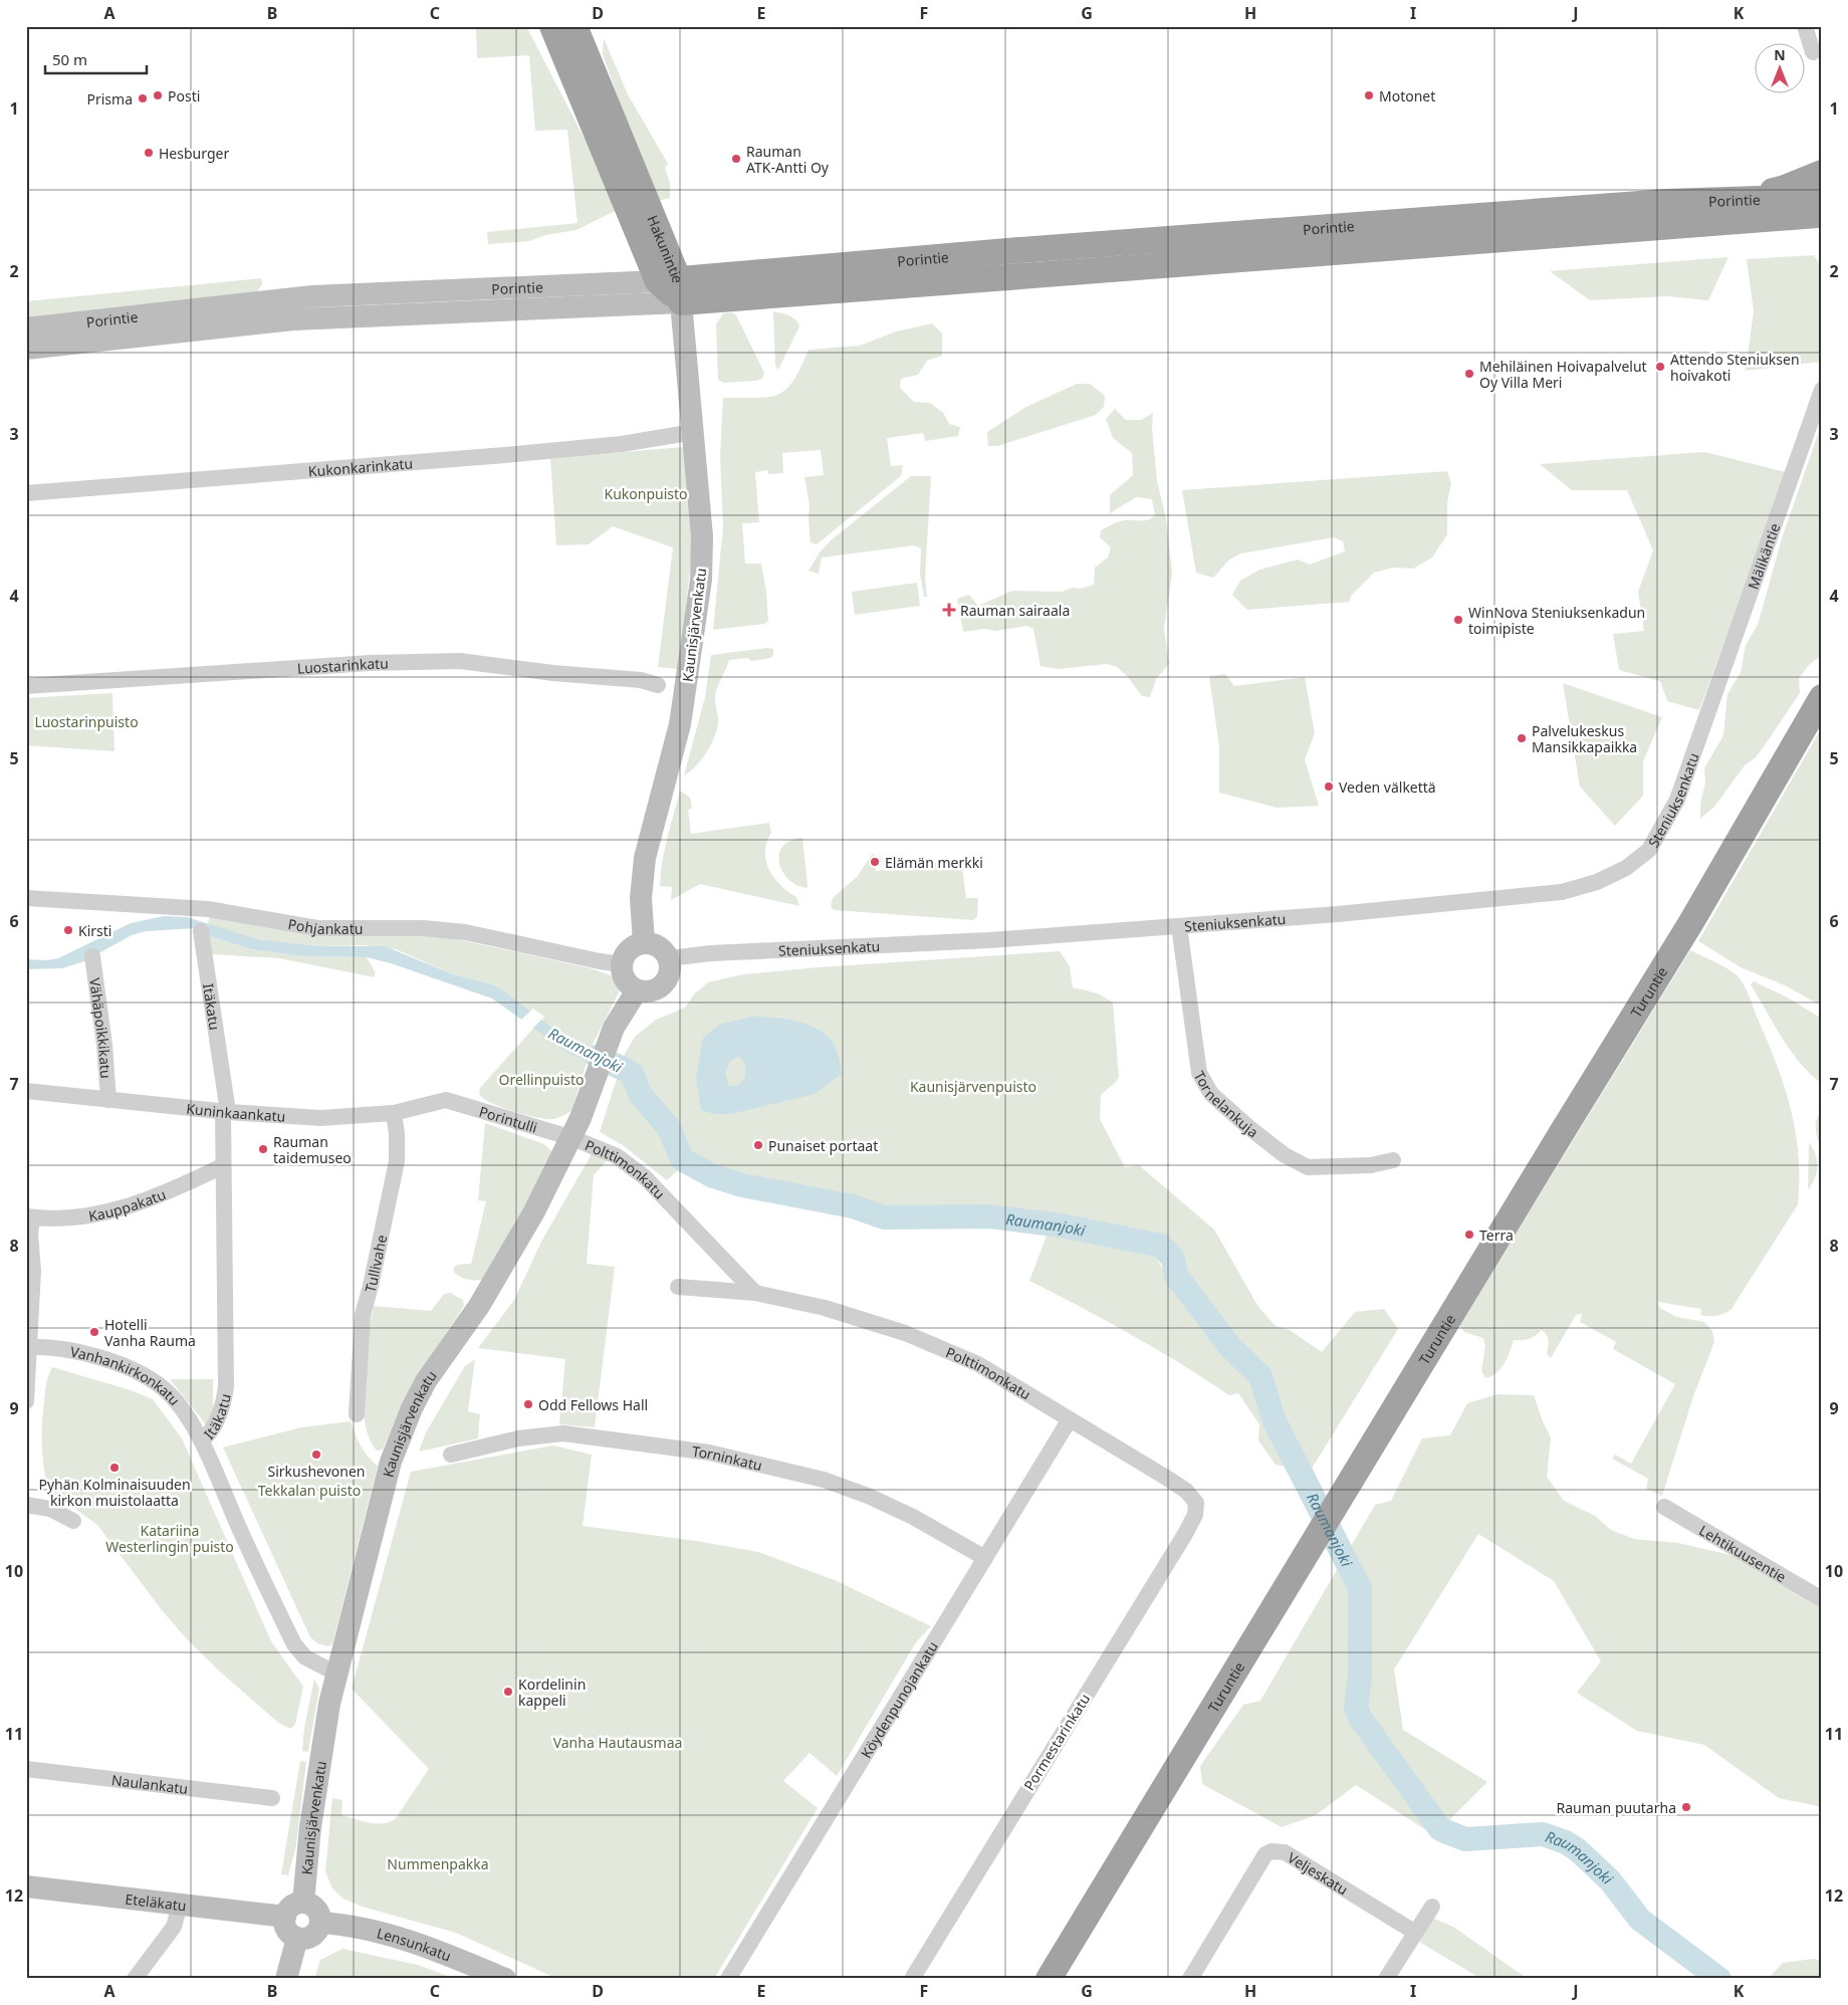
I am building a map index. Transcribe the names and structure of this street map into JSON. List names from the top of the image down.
{
  "streets": {
    "highway": ["Porintie", "Hakunintie", "Turuntie"],
    "main road": ["Kaunisjärvenkatu", "Eteläkatu", "Lensunkatu"],
    "street": [
      "Kukonkarinkatu",
      "Mälikäntie",
      "Luostarinkatu",
      "Steniuksenkatu",
      "Pohjankatu",
      "Itäkatu",
      "Vähäpoikkikatu",
      "Tornelankuja",
      "Kuninkaankatu",
      "Porintulli",
      "Polttimonkatu",
      "Kauppakatu",
      "Tullivahe",
      "Vanhankirkonkatu",
      "Torninkatu",
      "Lehtikuusentie",
      "Köydenpunojankatu",
      "Pormestarinkatu",
      "Naulankatu",
      "Veljeskatu"
    ]
  },
  "crossings": [
    ["Porintie", "Hakunintie"],
    ["Porintie", "Kaunisjärvenkatu"],
    ["Hakunintie", "Kaunisjärvenkatu"],
    ["Kukonkarinkatu", "Kaunisjärvenkatu"],
    ["Mälikäntie", "Steniuksenkatu"],
    ["Kaunisjärvenkatu", "Steniuksenkatu"],
    ["Kaunisjärvenkatu", "Pohjankatu"],
    ["Kaunisjärvenkatu", "Itäkatu"],
    ["Kaunisjärvenkatu", "Porintulli"],
    ["Kaunisjärvenkatu", "Polttimonkatu"],
    ["Kaunisjärvenkatu", "Eteläkatu"],
    ["Kaunisjärvenkatu", "Lensunkatu"],
    ["Steniuksenkatu", "Pohjankatu"],
    ["Steniuksenkatu", "Tornelankuja"],
    ["Itäkatu", "Kuninkaankatu"],
    ["Itäkatu", "Kauppakatu"],
    ["Itäkatu", "Vanhankirkonkatu"],
    ["Vähäpoikkikatu", "Kuninkaankatu"],
    ["Kuninkaankatu", "Porintulli"],
    ["Kuninkaankatu", "Tullivahe"],
    ["Porintulli", "Polttimonkatu"],
    ["Polttimonkatu", "Köydenpunojankatu"],
    ["Polttimonkatu", "Pormestarinkatu"],
    ["Torninkatu", "Köydenpunojankatu"],
    ["Eteläkatu", "Lensunkatu"]
  ],
  "water": ["Raumanjoki"],
  "parks": [
    "Kukonpuisto",
    "Luostarinpuisto",
    "Orellinpuisto",
    "Kaunisjärvenpuisto",
    "Tekkalan puisto",
    "Katariina Westerlingin puisto",
    "Vanha Hautausmaa",
    "Nummenpakka"
  ],
  "places": {
    "other": [
      "Posti",
      "Motonet",
      "Prisma",
      "Hesburger",
      "Rauman ATK-Antti Oy",
      "Attendo Steniuksen hoivakoti",
      "Mehiläinen Hoivapalvelut Oy Villa Meri",
      "WinNova Steniuksenkadun toimipiste",
      "Palvelukeskus Mansikkapaikka",
      "Veden välkettä",
      "Elämän merkki",
      "Kirsti",
      "Punaiset portaat",
      "Rauman taidemuseo",
      "Terra",
      "Hotelli Vanha Rauma",
      "Odd Fellows Hall",
      "Sirkushevonen",
      "Pyhän Kolminaisuuden kirkon muistolaatta",
      "Kordelinin kappeli",
      "Rauman puutarha"
    ],
    "health": ["Rauman sairaala"]
  },
  "scale_bar": "50 m",
  "north": "top",
  "grid": {
    "columns": [
      "A",
      "B",
      "C",
      "D",
      "E",
      "F",
      "G",
      "H",
      "I",
      "J",
      "K"
    ],
    "rows": [
      "1",
      "2",
      "3",
      "4",
      "5",
      "6",
      "7",
      "8",
      "9",
      "10",
      "11",
      "12"
    ]
  }
}
